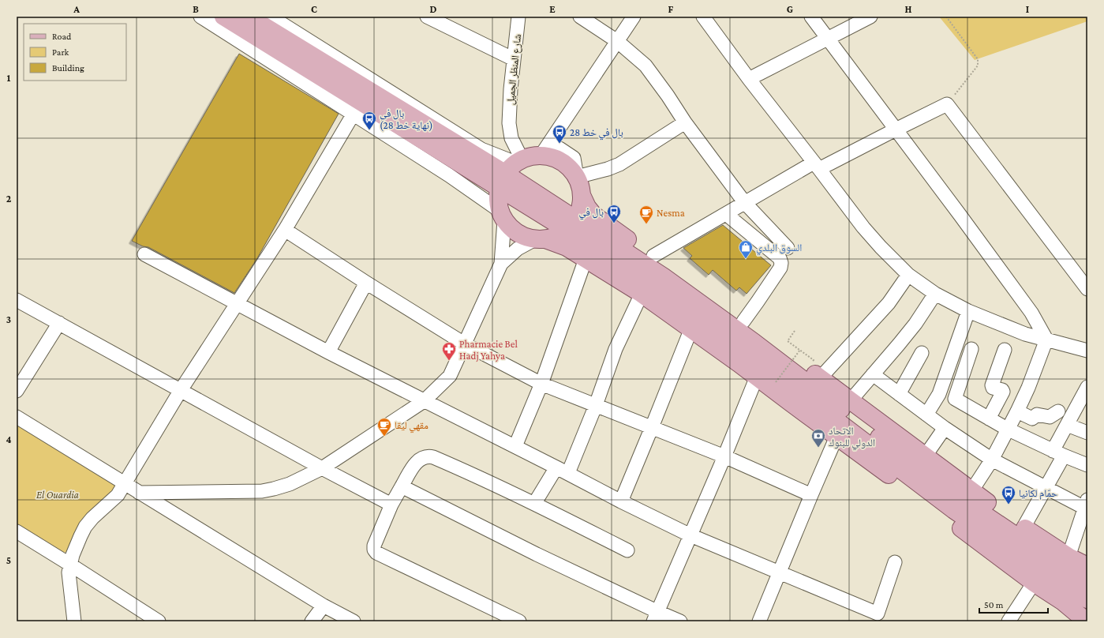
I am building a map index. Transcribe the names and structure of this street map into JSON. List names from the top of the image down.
{
  "streets": {
    "street": ["شارع المنظر الجميل"]
  },
  "parks": ["El Ouardia"],
  "places": {
    "bus stop": [
      "بال في (نهاية خط 28)",
      "بال في خط 28",
      "بال في",
      "حمّام لكانيا"
    ],
    "cafe": ["Nesma", "مقهي ليقا"],
    "shop": ["السوق البلدي"],
    "pharmacy": ["Pharmacie Bel Hadj Yahya"],
    "bank": ["الاتحاد الدولي للبنوك"]
  },
  "legend": ["Road", "Park", "Building"],
  "scale_bar": "50 m",
  "grid": {
    "columns": [
      "A",
      "B",
      "C",
      "D",
      "E",
      "F",
      "G",
      "H",
      "I"
    ],
    "rows": [
      "1",
      "2",
      "3",
      "4",
      "5"
    ]
  }
}
